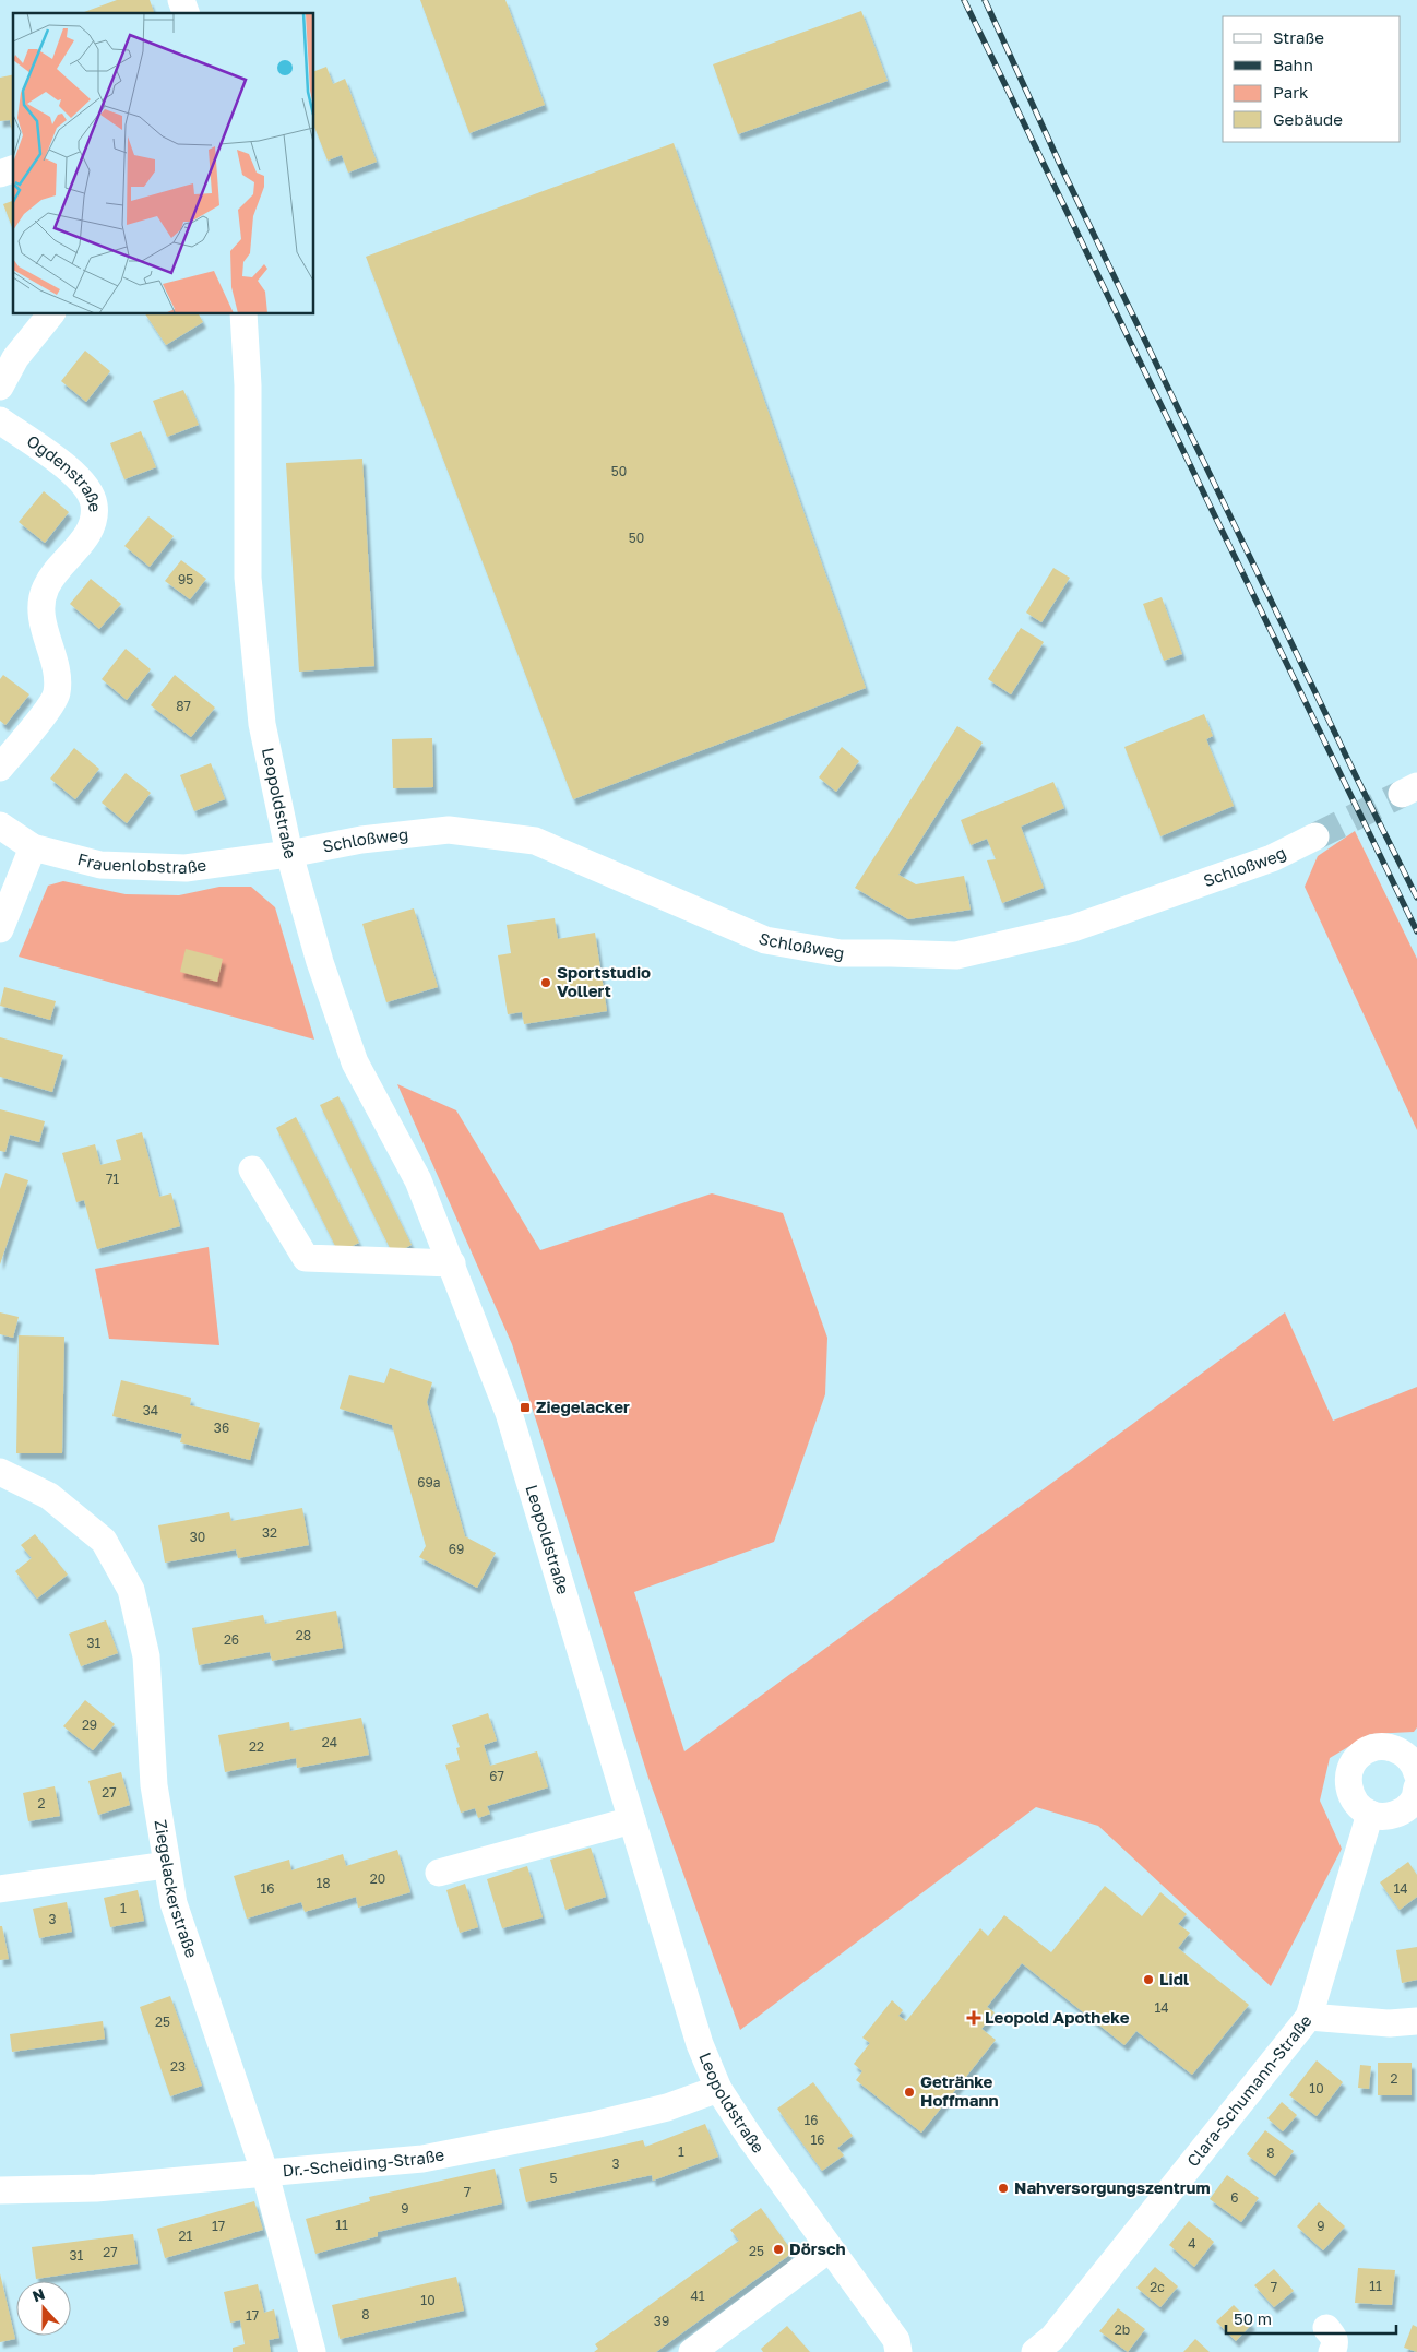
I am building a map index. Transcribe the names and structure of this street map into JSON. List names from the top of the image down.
{
  "streets": {
    "street": [
      "Ogdenstraße",
      "Leopoldstraße",
      "Schloßweg",
      "Frauenlobstraße",
      "Ziegelackerstraße",
      "Clara-Schumann-Straße",
      "Dr.-Scheiding-Straße"
    ]
  },
  "crossings": [
    ["Leopoldstraße", "Schloßweg"],
    ["Leopoldstraße", "Frauenlobstraße"],
    ["Leopoldstraße", "Dr.-Scheiding-Straße"],
    ["Schloßweg", "Frauenlobstraße"],
    ["Ziegelackerstraße", "Dr.-Scheiding-Straße"]
  ],
  "places": {
    "other": [
      "Sportstudio Vollert",
      "Lidl",
      "Getränke Hoffmann",
      "Nahversorgungszentrum",
      "Dörsch"
    ],
    "transit": ["Ziegelacker"],
    "health": ["Leopold Apotheke"]
  },
  "house_numbers": [
    "50",
    "50",
    "95",
    "87",
    "71",
    "34",
    "36",
    "69a",
    "32",
    "30",
    "69",
    "28",
    "26",
    "31",
    "29",
    "24",
    "22",
    "67",
    "27",
    "2",
    "20",
    "18",
    "16",
    "14",
    "1",
    "3",
    "14",
    "25",
    "23",
    "2",
    "10",
    "16",
    "16",
    "1",
    "8",
    "3",
    "5",
    "7",
    "6",
    "9",
    "11",
    "17",
    "9",
    "21",
    "4",
    "25",
    "27",
    "31",
    "11",
    "2c",
    "7",
    "41",
    "10",
    "8",
    "17",
    "39",
    "2b"
  ],
  "legend": [
    "Straße",
    "Bahn",
    "Park",
    "Gebäude"
  ],
  "scale_bar": "50 m",
  "north": "top"
}
